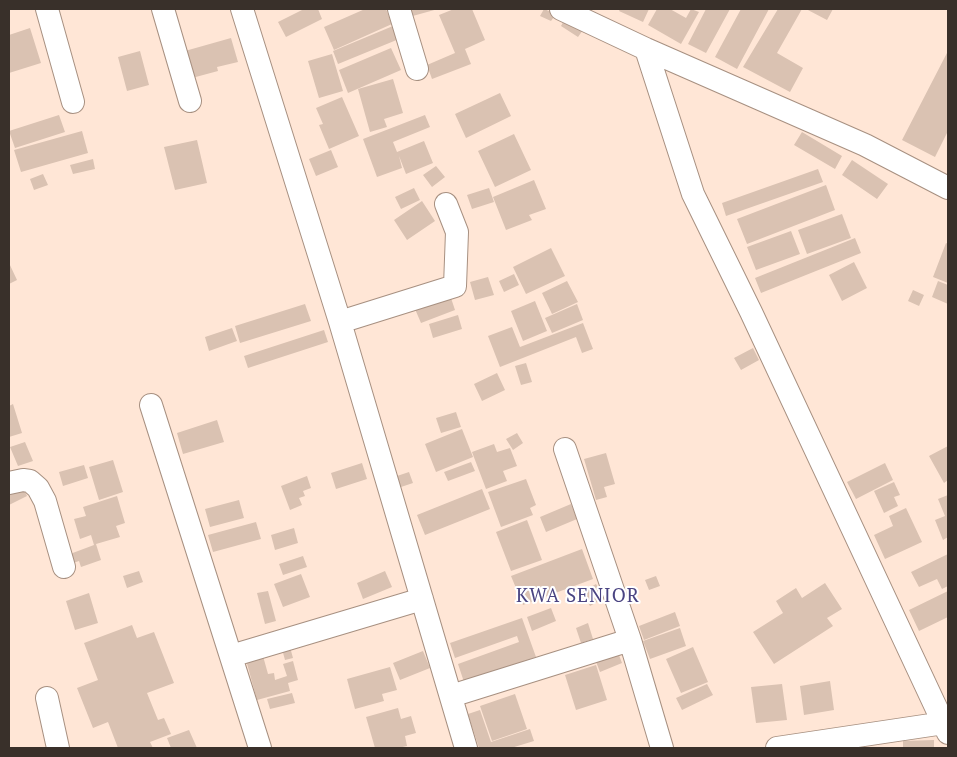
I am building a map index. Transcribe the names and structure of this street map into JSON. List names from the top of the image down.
{
  "districts": ["KWA SENIOR"]
}
